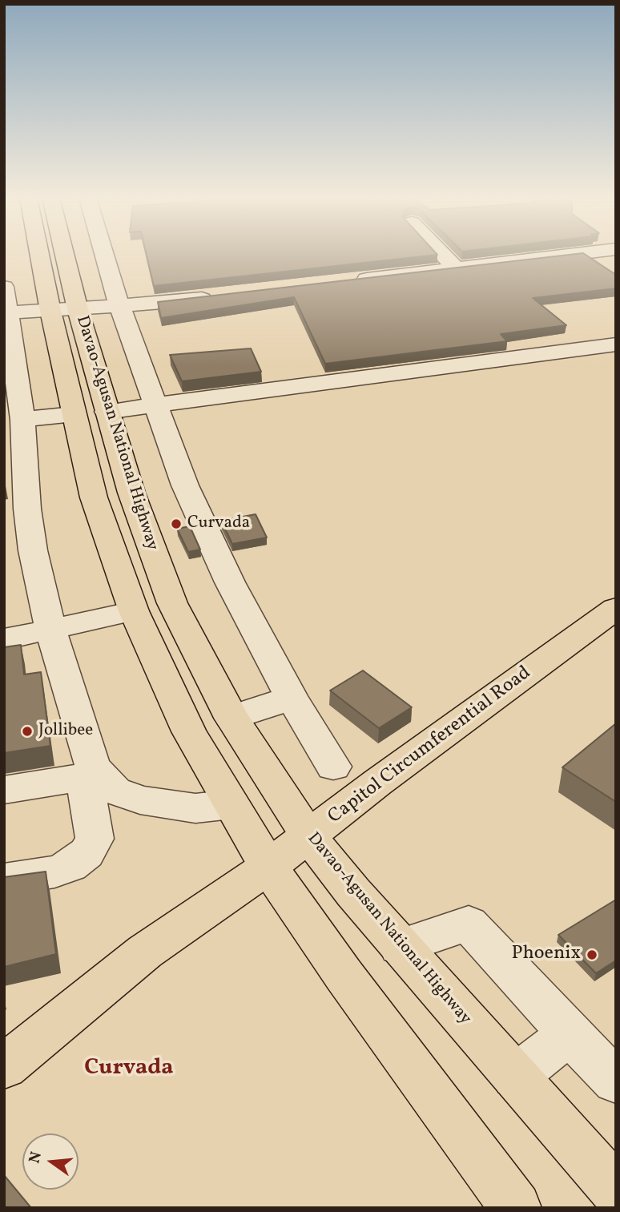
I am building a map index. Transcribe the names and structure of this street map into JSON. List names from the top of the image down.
{
  "streets": {
    "main road": ["Davao-Agusan National Highway", "Capitol Circumferential Road"]
  },
  "crossings": [
    ["Davao-Agusan National Highway", "Capitol Circumferential Road"]
  ],
  "districts": ["Curvada"],
  "places": ["Curvada", "Jollibee", "Phoenix"],
  "north": "left"
}
